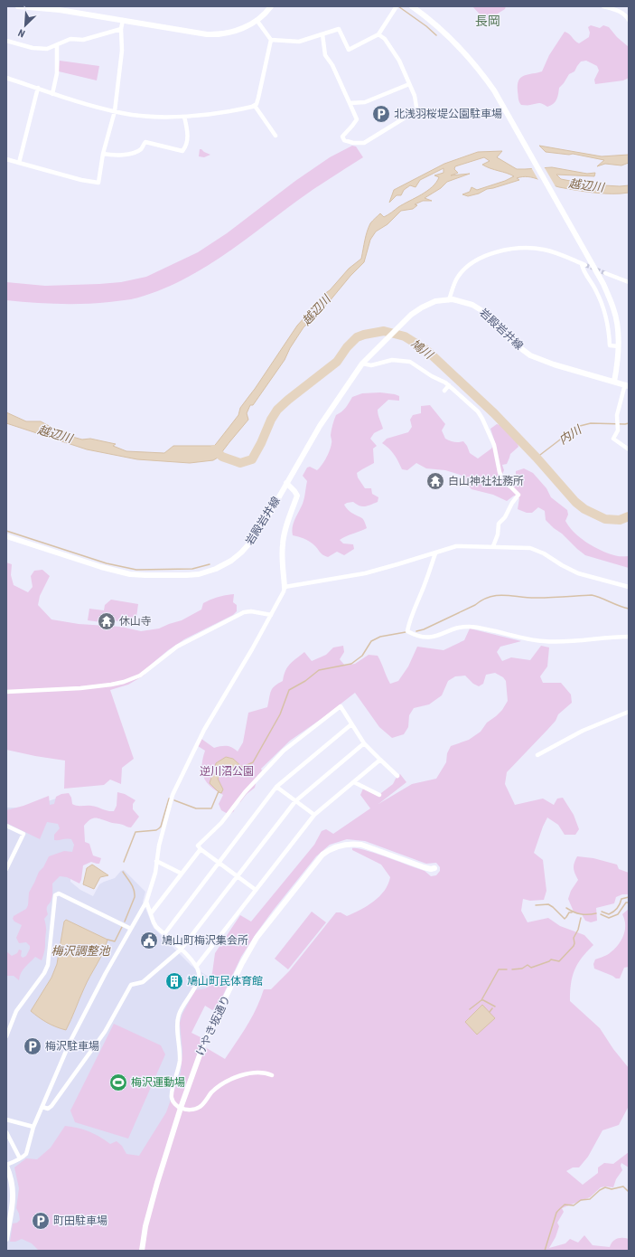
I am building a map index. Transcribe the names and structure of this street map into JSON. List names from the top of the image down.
{
  "streets": {
    "street": ["岩殿岩井線", "けやき坂通り"]
  },
  "districts": ["長岡"],
  "water": [
    "越辺川",
    "鳩川",
    "内川",
    "梅沢調整池"
  ],
  "parks": ["逆川沼公園"],
  "places": {
    "parking": ["北浅羽桜堤公園駐車場", "梅沢駐車場", "町田駐車場"],
    "temple": ["白山神社社務所", "休山寺"],
    "public building": ["鳩山町梅沢集会所"],
    "building": ["鳩山町民体育館"],
    "sports": ["梅沢運動場"]
  },
  "north": "bottom left"
}
